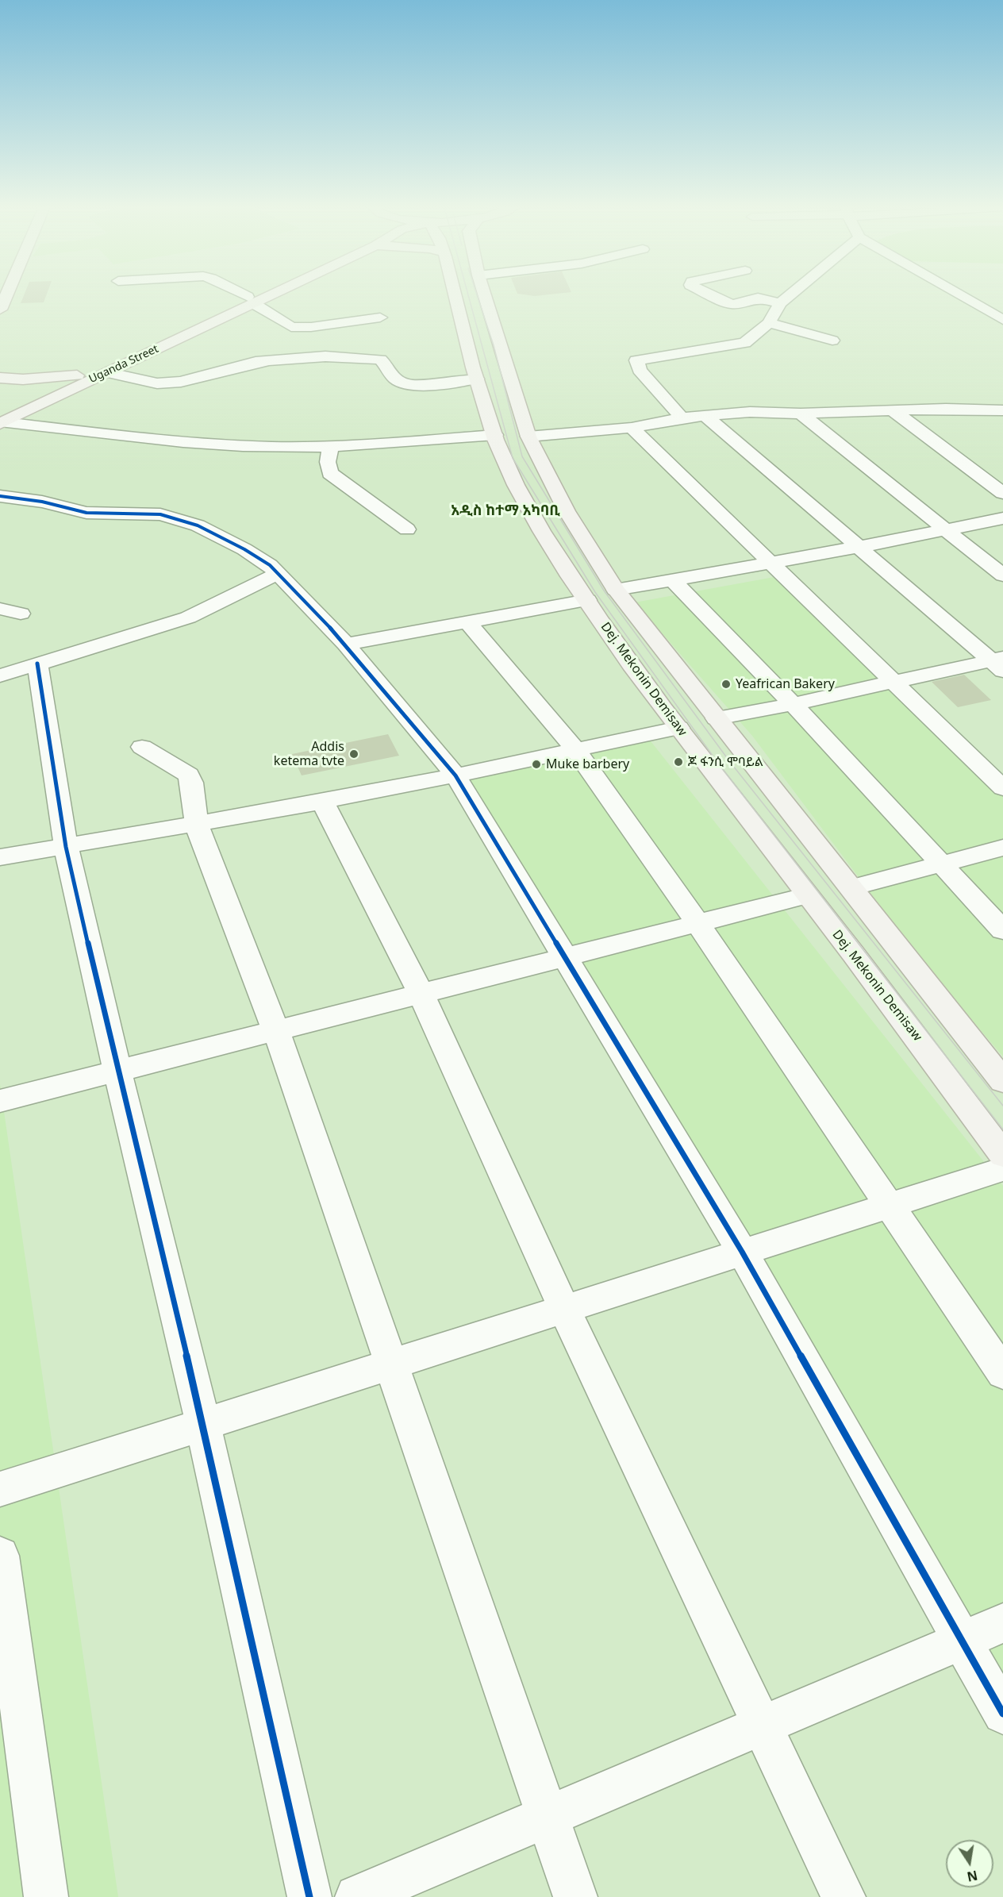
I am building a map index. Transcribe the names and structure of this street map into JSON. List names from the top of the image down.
{
  "streets": {
    "main road": ["Uganda Street", "Dej. Mekonin Demisaw"]
  },
  "districts": ["አዲስ ከተማ አካባቢ"],
  "places": [
    "Yeafrican Bakery",
    "Addis ketema tvte",
    "ጆ ፋንሲ ሞባይል",
    "Muke barbery"
  ],
  "north": "bottom"
}
